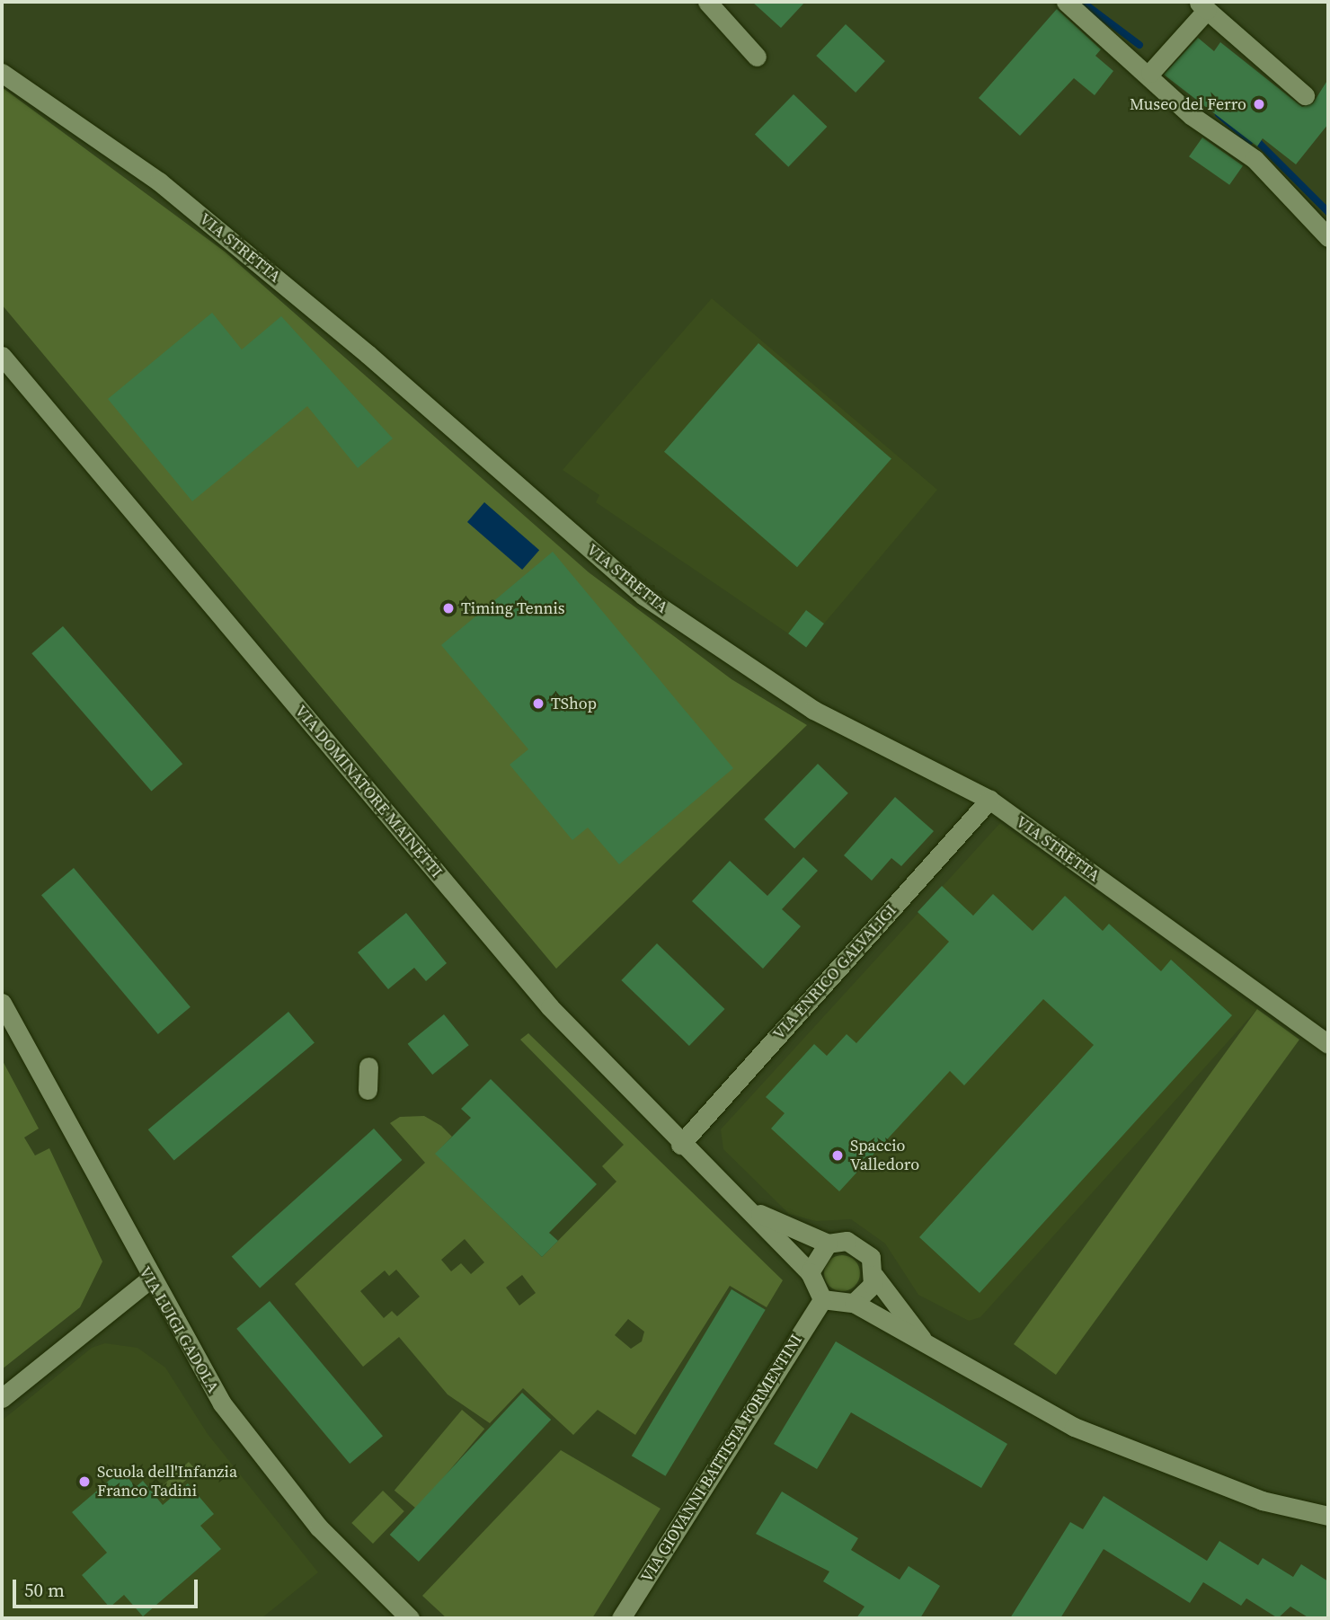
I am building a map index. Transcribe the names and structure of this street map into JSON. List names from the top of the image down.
{
  "streets": {
    "street": [
      "VIA STRETTA",
      "VIA DOMINATORE MAINETTI",
      "VIA ENRICO GALVALIGI",
      "VIA LUIGI GADOLA",
      "VIA GIOVANNI BATTISTA FORMENTINI"
    ]
  },
  "crossings": [
    ["VIA STRETTA", "VIA ENRICO GALVALIGI"],
    ["VIA DOMINATORE MAINETTI", "VIA ENRICO GALVALIGI"],
    ["VIA DOMINATORE MAINETTI", "VIA GIOVANNI BATTISTA FORMENTINI"]
  ],
  "places": [
    "Museo del Ferro",
    "Timing Tennis",
    "TShop",
    "Spaccio Valledoro",
    "Scuola dell'Infanzia Franco Tadini"
  ],
  "scale_bar": "50 m"
}
